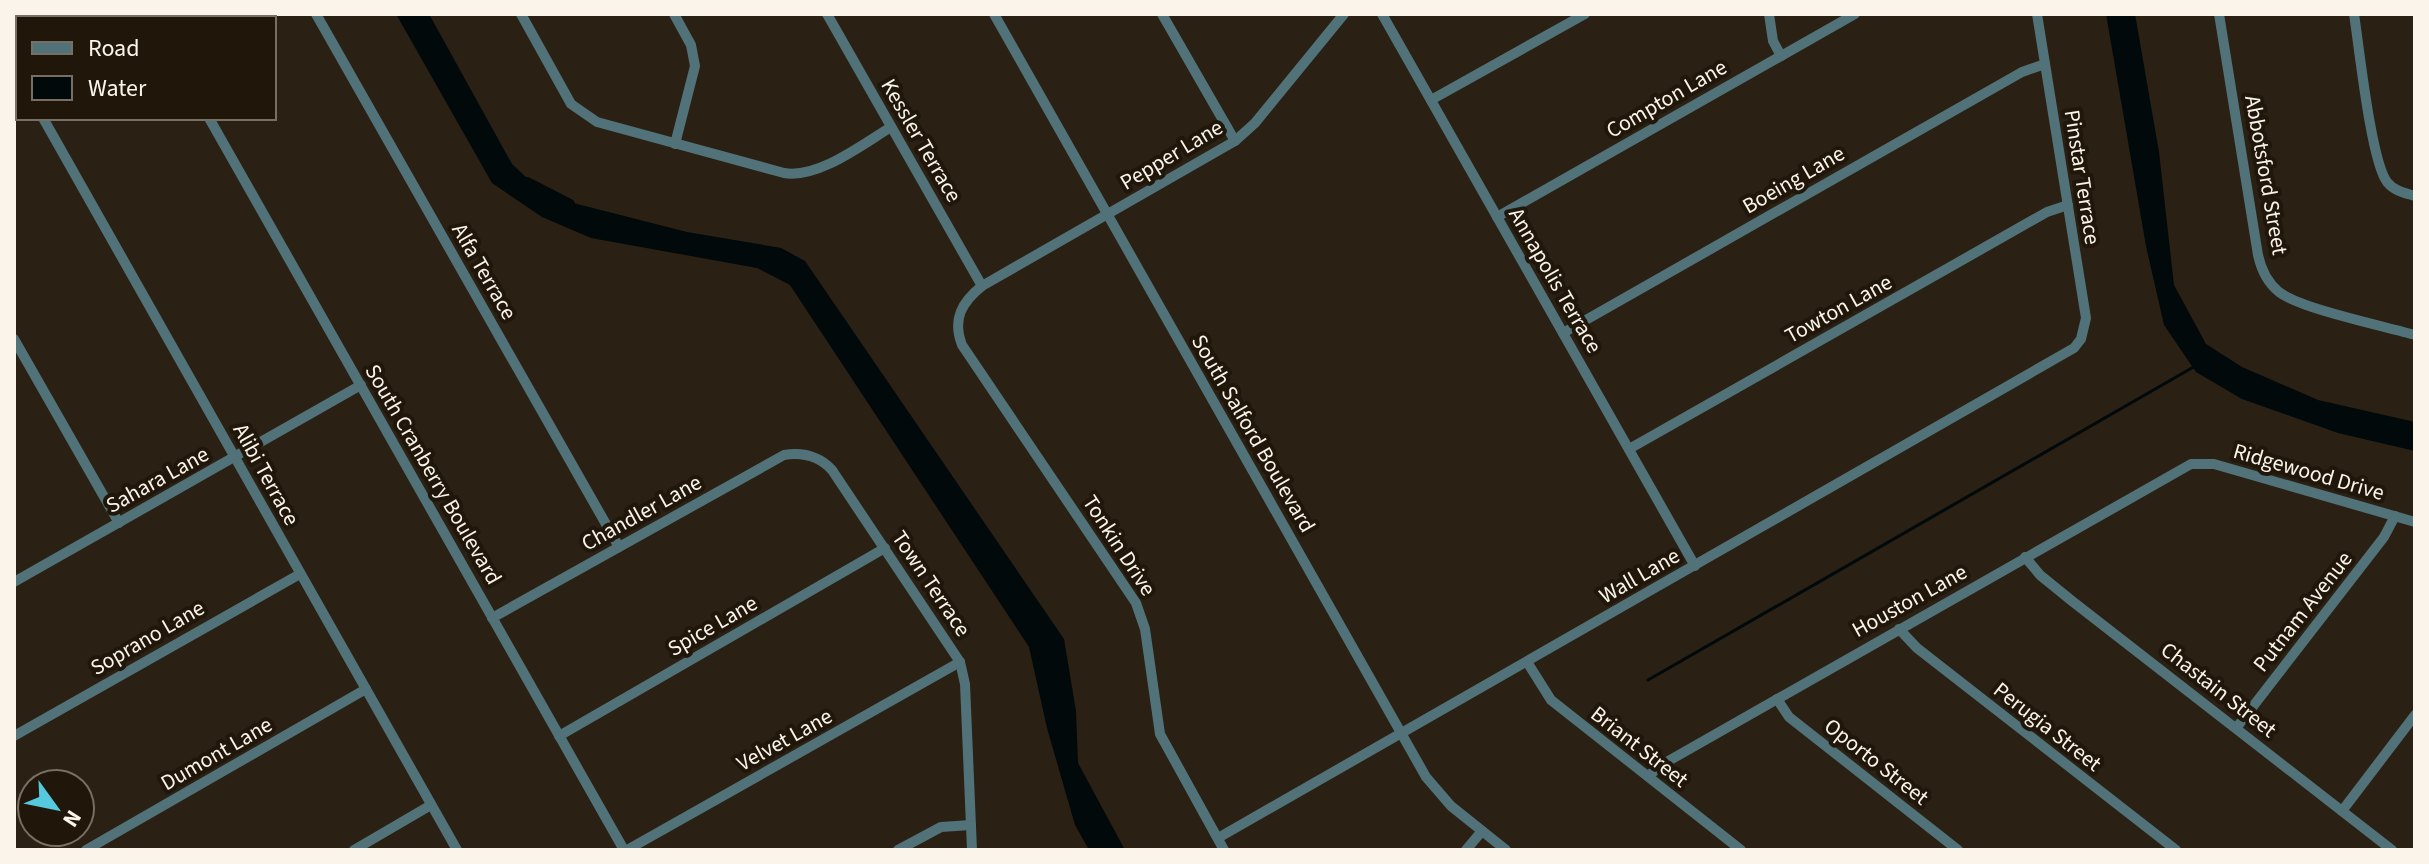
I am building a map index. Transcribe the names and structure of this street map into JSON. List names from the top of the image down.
{
  "streets": {
    "street": [
      "Compton Lane",
      "Kessler Terrace",
      "Pepper Lane",
      "Abbotsford Street",
      "Pinstar Terrace",
      "Boeing Lane",
      "Alfa Terrace",
      "Annapolis Terrace",
      "Towton Lane",
      "South Salford Boulevard",
      "Ridgewood Drive",
      "Alibi Terrace",
      "South Cranberry Boulevard",
      "Sahara Lane",
      "Chandler Lane",
      "Tonkin Drive",
      "Wall Lane",
      "Town Terrace",
      "Houston Lane",
      "Putnam Avenue",
      "Spice Lane",
      "Soprano Lane",
      "Chastain Street",
      "Perugia Street",
      "Velvet Lane",
      "Briant Street",
      "Dumont Lane",
      "Oporto Street"
    ]
  },
  "crossings": [
    ["Compton Lane", "Annapolis Terrace"],
    ["Kessler Terrace", "Pepper Lane"],
    ["Kessler Terrace", "Tonkin Drive"],
    ["Pepper Lane", "South Salford Boulevard"],
    ["Pepper Lane", "Tonkin Drive"],
    ["Pinstar Terrace", "Boeing Lane"],
    ["Pinstar Terrace", "Towton Lane"],
    ["Pinstar Terrace", "Wall Lane"],
    ["Boeing Lane", "Annapolis Terrace"],
    ["Alfa Terrace", "Chandler Lane"],
    ["Annapolis Terrace", "Towton Lane"],
    ["Annapolis Terrace", "Wall Lane"],
    ["South Salford Boulevard", "Wall Lane"],
    ["Ridgewood Drive", "Houston Lane"],
    ["Ridgewood Drive", "Putnam Avenue"],
    ["Alibi Terrace", "Sahara Lane"],
    ["Alibi Terrace", "Soprano Lane"],
    ["Alibi Terrace", "Dumont Lane"],
    ["South Cranberry Boulevard", "Sahara Lane"],
    ["South Cranberry Boulevard", "Chandler Lane"],
    ["South Cranberry Boulevard", "Spice Lane"],
    ["South Cranberry Boulevard", "Velvet Lane"],
    ["Chandler Lane", "Town Terrace"],
    ["Tonkin Drive", "Wall Lane"],
    ["Wall Lane", "Briant Street"],
    ["Town Terrace", "Spice Lane"],
    ["Town Terrace", "Velvet Lane"],
    ["Houston Lane", "Chastain Street"],
    ["Houston Lane", "Perugia Street"],
    ["Houston Lane", "Briant Street"],
    ["Houston Lane", "Oporto Street"],
    ["Putnam Avenue", "Chastain Street"]
  ],
  "legend": ["Road", "Water"],
  "north": "bottom right"
}
